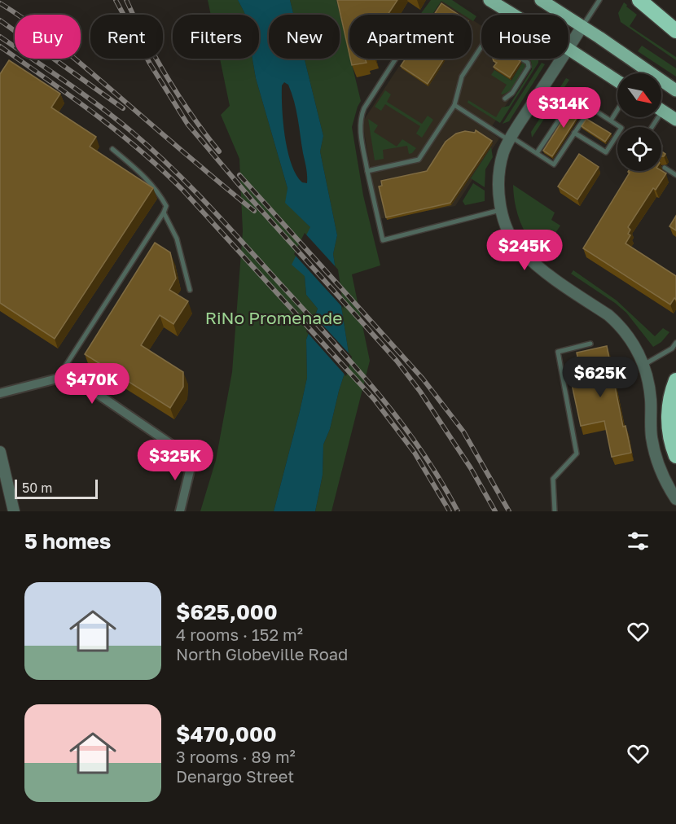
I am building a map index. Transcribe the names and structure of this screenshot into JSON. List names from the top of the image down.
{
  "parks": ["RiNo Promenade"],
  "scale_bar": "50 m",
  "north": "bottom right",
  "page": {
    "chip": [
      "Buy",
      "Rent",
      "Filters",
      "New",
      "Apartment",
      "House"
    ],
    "price": [
      "$314K",
      "$245K",
      "$625K",
      "$470K",
      "$325K"
    ],
    "scale": "50 m",
    "heading": "5 homes",
    "list": [
      {
        "name": "$625,000",
        "note": "4 rooms · 152 m² · North Globeville Road"
      },
      {
        "name": "$470,000",
        "note": "3 rooms · 89 m² · Denargo Street"
      }
    ]
  }
}
